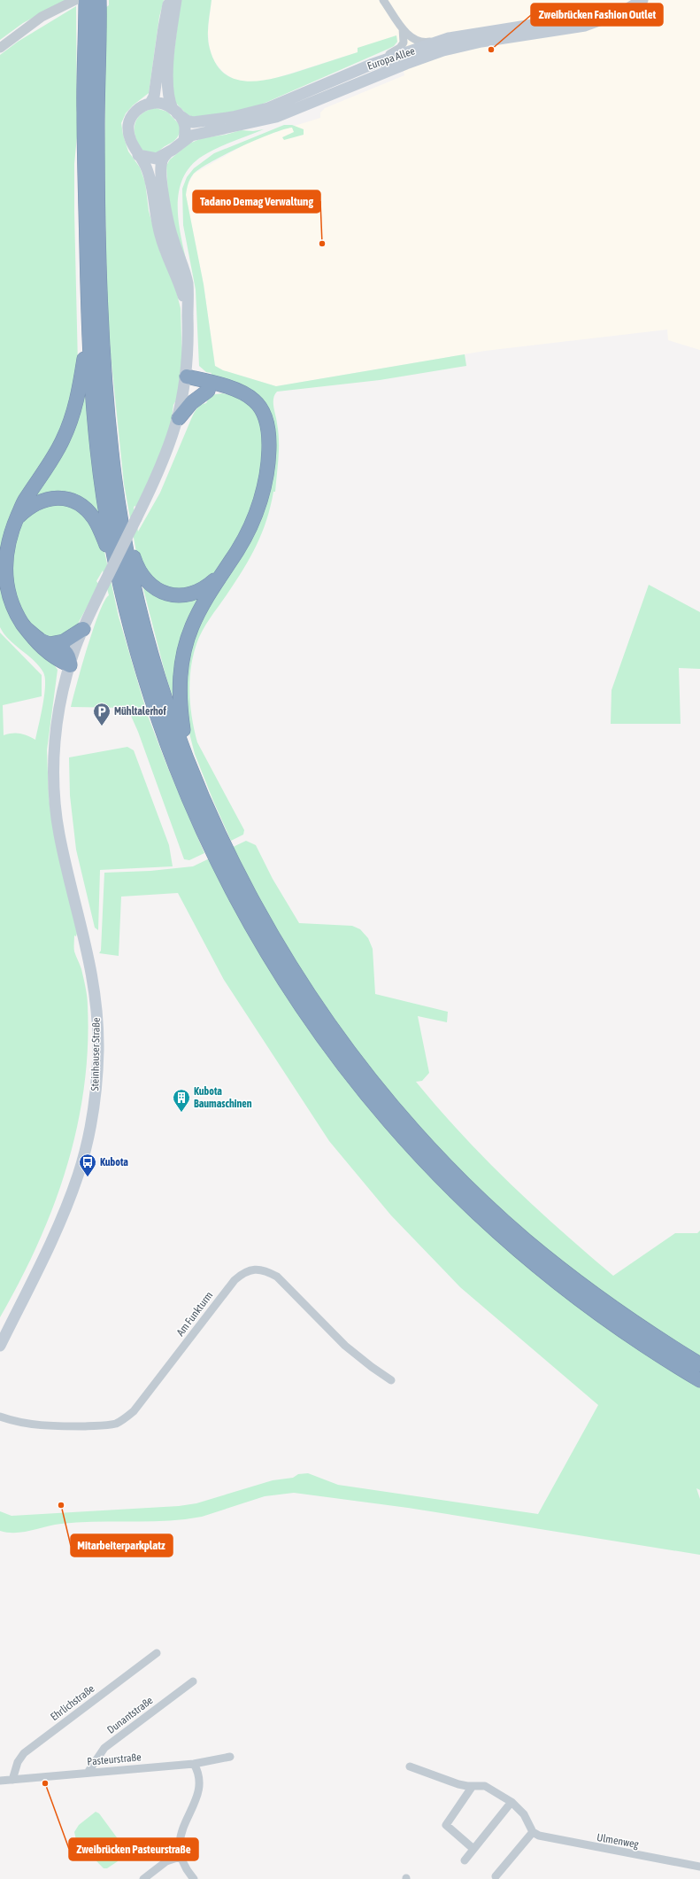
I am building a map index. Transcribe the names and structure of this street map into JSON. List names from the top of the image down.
{
  "streets": {
    "main road": ["Europa Allee", "Steinhauser Straße"],
    "street": [
      "Am Funkturm",
      "Ehrlichstraße",
      "Dunantstraße",
      "Pasteurstraße",
      "Ulmenweg"
    ]
  },
  "crossings": [
    ["Ehrlichstraße", "Pasteurstraße"],
    ["Dunantstraße", "Pasteurstraße"]
  ],
  "places": {
    "other": [
      "Zweibrücken Fashion Outlet",
      "Tadano Demag Verwaltung",
      "Mitarbeiterparkplatz",
      "Zweibrücken Pasteurstraße"
    ],
    "parking": ["Mühltalerhof"],
    "building": ["Kubota Baumaschinen"],
    "bus stop": ["Kubota"]
  }
}
